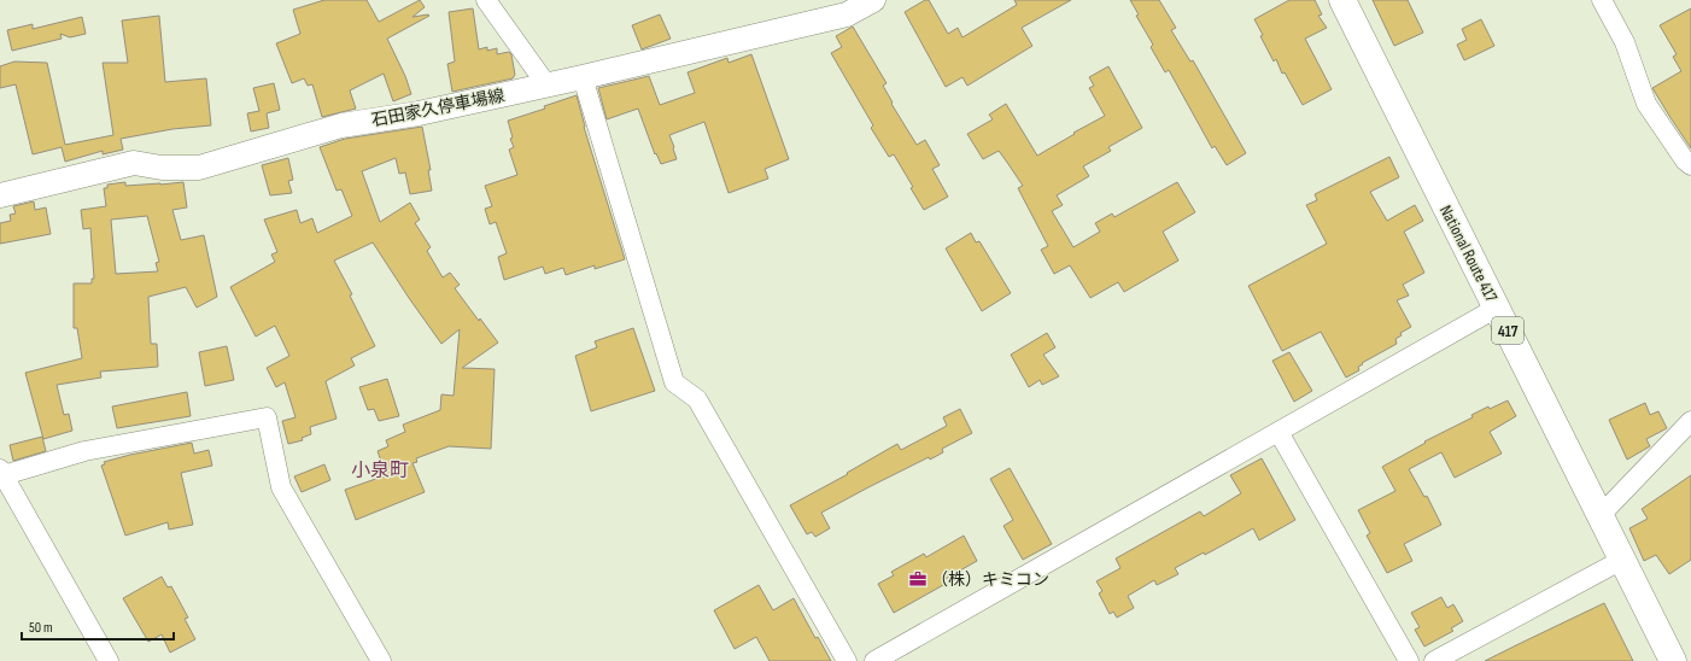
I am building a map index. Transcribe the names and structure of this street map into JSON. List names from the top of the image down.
{
  "streets": {
    "highway": ["National Route 417", "417"],
    "main road": ["石田家久停車場線"]
  },
  "districts": ["小泉町"],
  "places": {
    "office": ["（株）キミコン"]
  },
  "scale_bar": "50 m"
}
